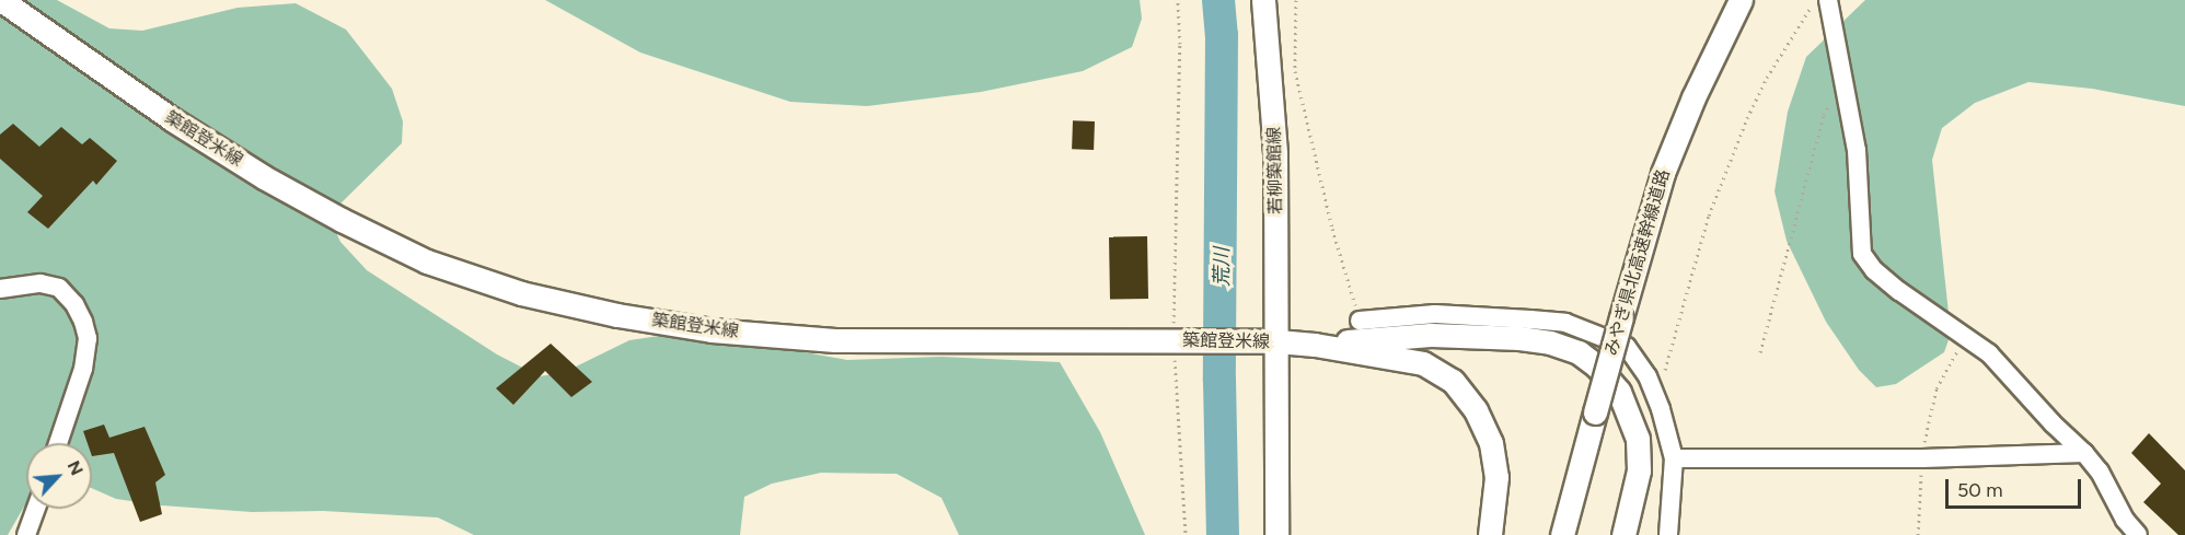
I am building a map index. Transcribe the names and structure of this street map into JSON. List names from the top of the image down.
{
  "streets": {
    "main road": ["築館登米線", "若柳築館線", "みやぎ県北高速幹線道路"]
  },
  "crossings": [
    ["築館登米線", "若柳築館線"]
  ],
  "water": ["荒川"],
  "scale_bar": "50 m",
  "north": "top right"
}
